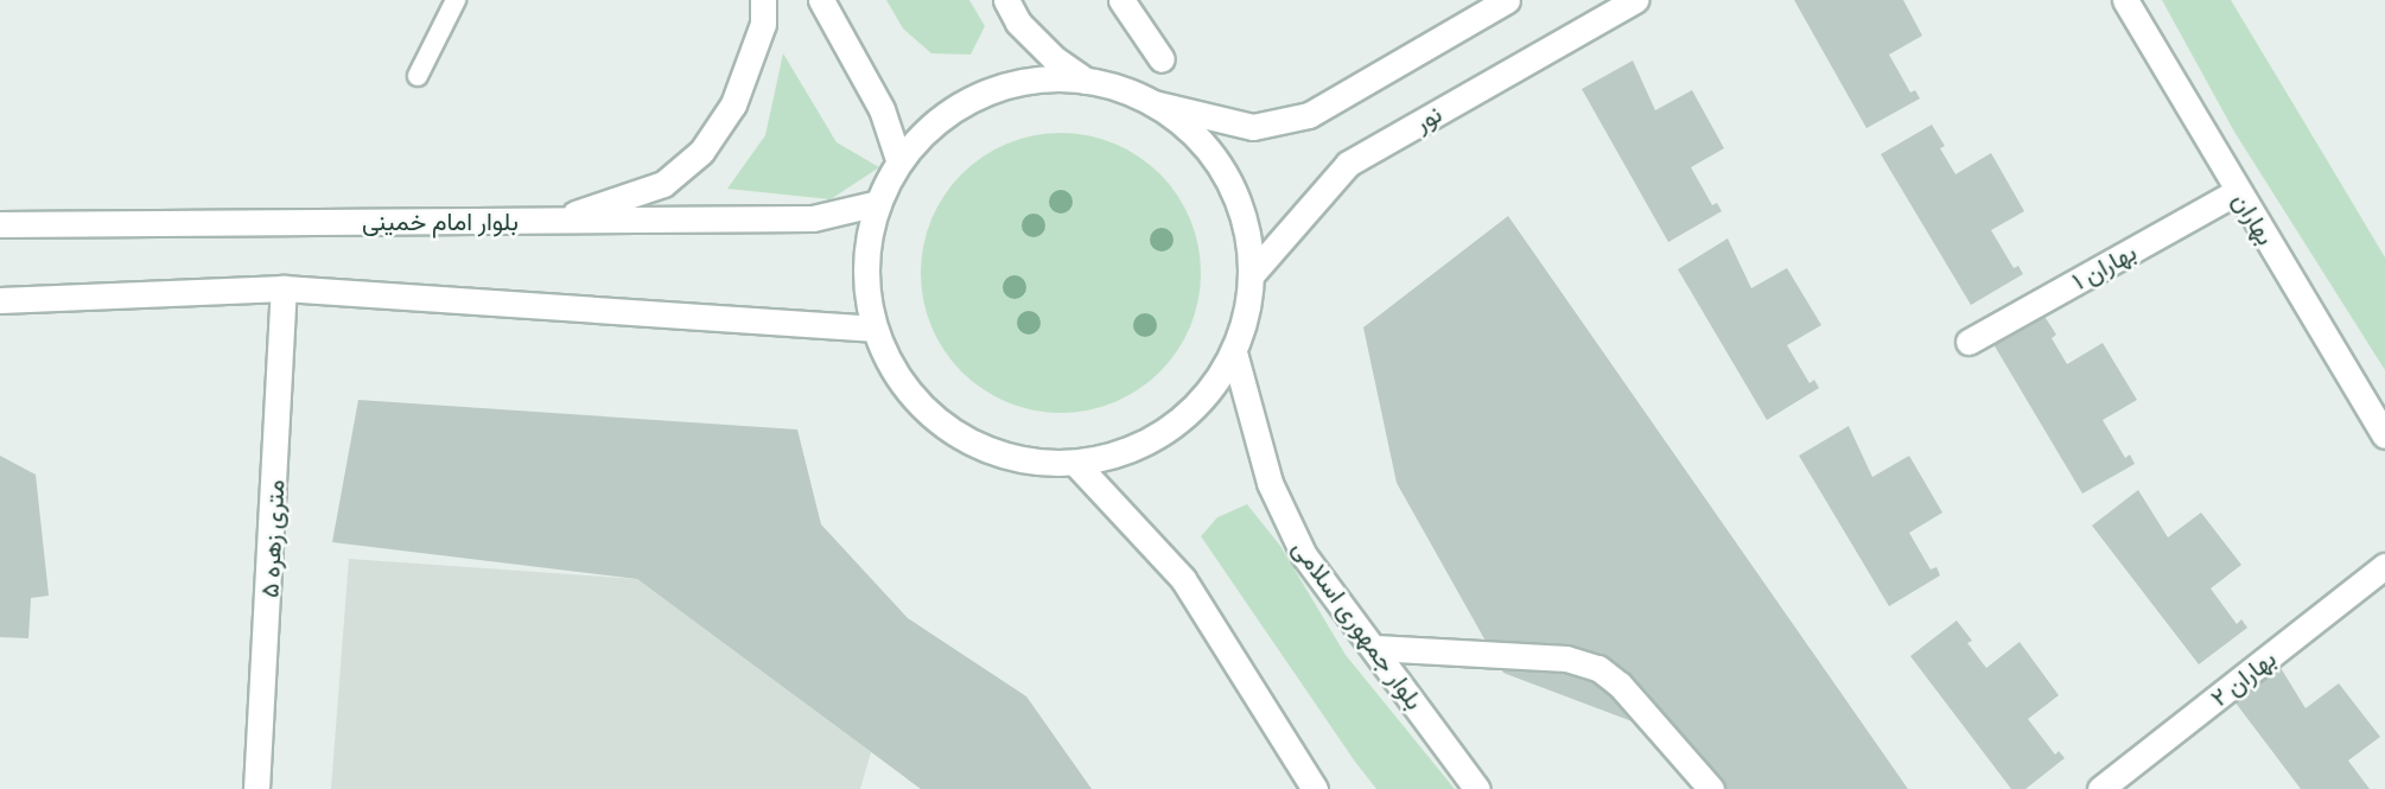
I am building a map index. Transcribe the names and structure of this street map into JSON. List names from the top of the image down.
{
  "streets": {
    "main road": [
      "نور",
      "بهاران",
      "بلوار امام خمینی",
      "بهاران ۱",
      "۵ متری زهره",
      "بلوار جمهوری اسلامی",
      "بهاران ۲"
    ]
  },
  "crossings": [
    ["بهاران", "بهاران ۱"]
  ]
}
